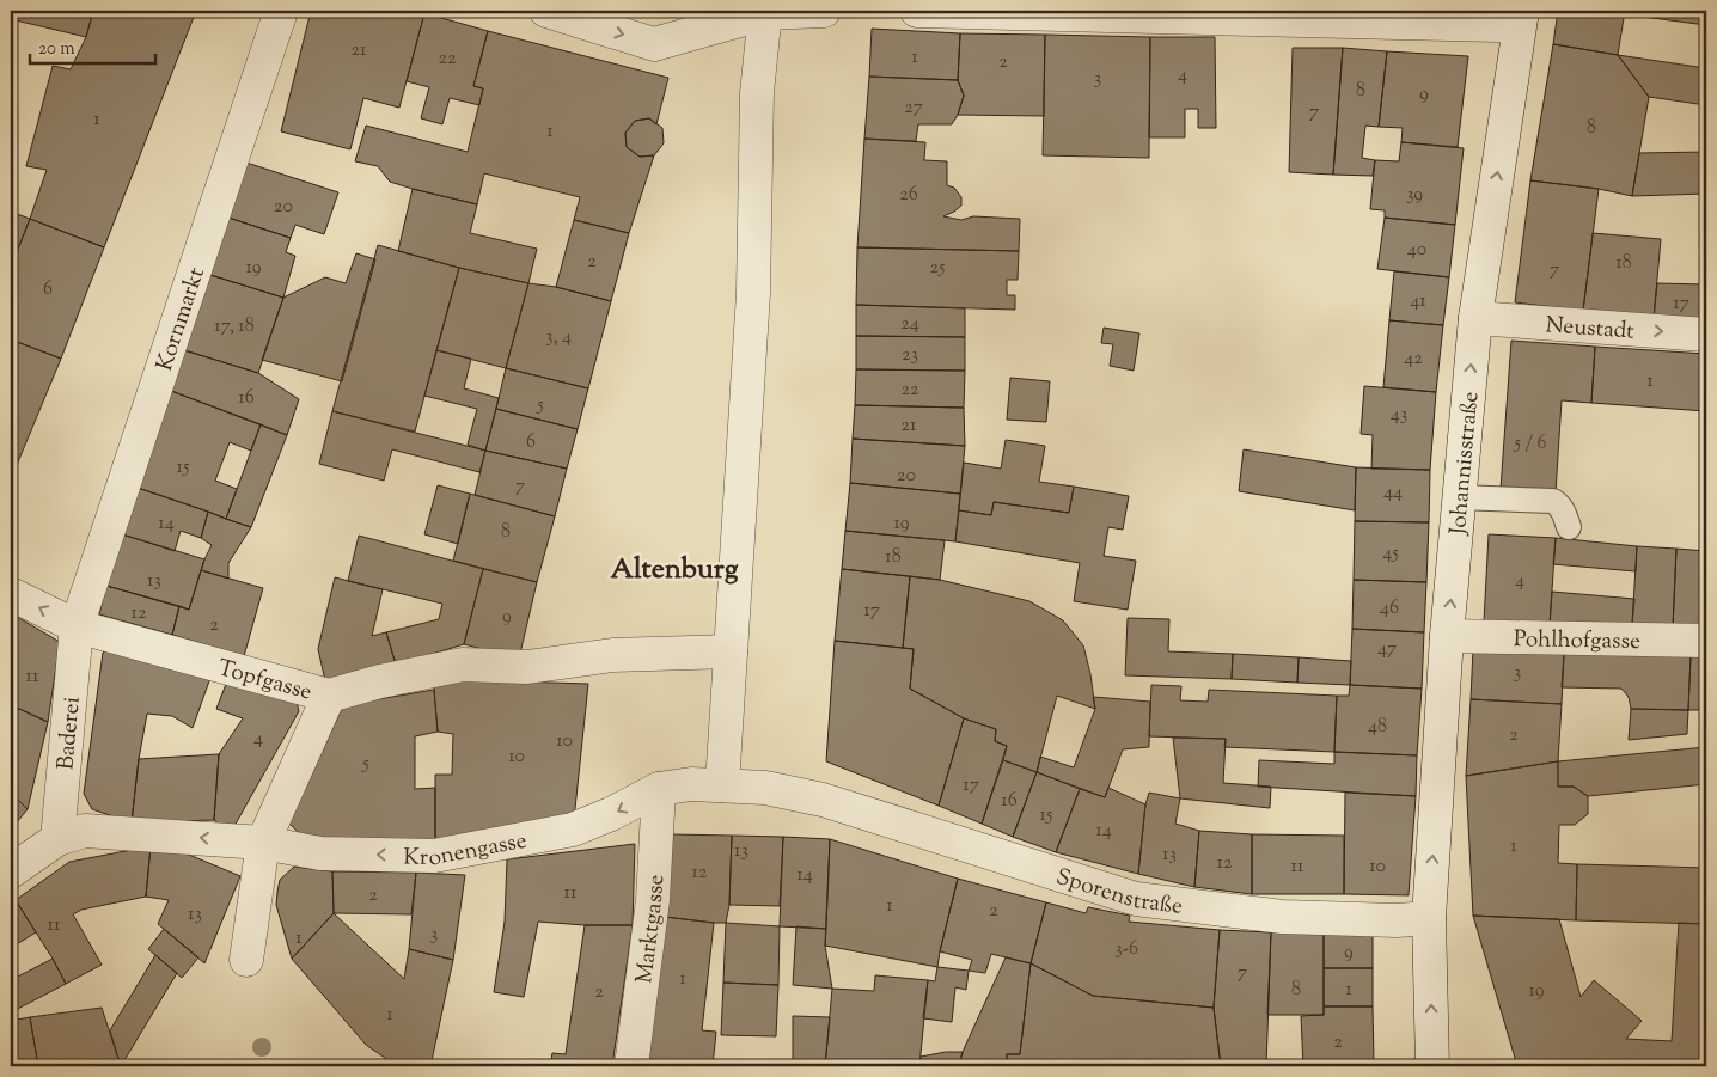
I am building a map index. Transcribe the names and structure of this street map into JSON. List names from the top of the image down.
{
  "streets": {
    "street": [
      "Kornmarkt",
      "Neustadt",
      "Johannisstraße",
      "Pohlhofgasse",
      "Topfgasse",
      "Baderei",
      "Kronengasse",
      "Sporenstraße",
      "Marktgasse"
    ]
  },
  "crossings": [
    ["Kornmarkt", "Topfgasse"],
    ["Kornmarkt", "Baderei"],
    ["Neustadt", "Johannisstraße"],
    ["Johannisstraße", "Pohlhofgasse"],
    ["Johannisstraße", "Sporenstraße"],
    ["Topfgasse", "Baderei"],
    ["Kronengasse", "Sporenstraße"],
    ["Kronengasse", "Marktgasse"]
  ],
  "one_way": ["Neustadt", "Johannisstraße", "Kronengasse"],
  "districts": ["Altenburg"],
  "house_numbers": [
    "21",
    "1",
    "22",
    "2",
    "4",
    "3",
    "8",
    "9",
    "27",
    "7",
    "1",
    "8",
    "1",
    "26",
    "39",
    "20",
    "40",
    "2",
    "18",
    "19",
    "25",
    "7",
    "6",
    "41",
    "17",
    "24",
    "17, 18",
    "3, 4",
    "23",
    "42",
    "1",
    "22",
    "16",
    "5",
    "43",
    "21",
    "6",
    "5 / 6",
    "15",
    "20",
    "7",
    "44",
    "14",
    "19",
    "8",
    "45",
    "18",
    "13",
    "4",
    "46",
    "17",
    "12",
    "9",
    "2",
    "47",
    "3",
    "11",
    "48",
    "2",
    "4",
    "10",
    "10",
    "5",
    "17",
    "16",
    "15",
    "14",
    "1",
    "13",
    "13",
    "12",
    "11",
    "10",
    "12",
    "14",
    "11",
    "2",
    "1",
    "2",
    "13",
    "11",
    "3",
    "1",
    "3-6",
    "9",
    "7",
    "1",
    "8",
    "1",
    "19",
    "2",
    "1",
    "2"
  ],
  "scale_bar": "20 m"
}
